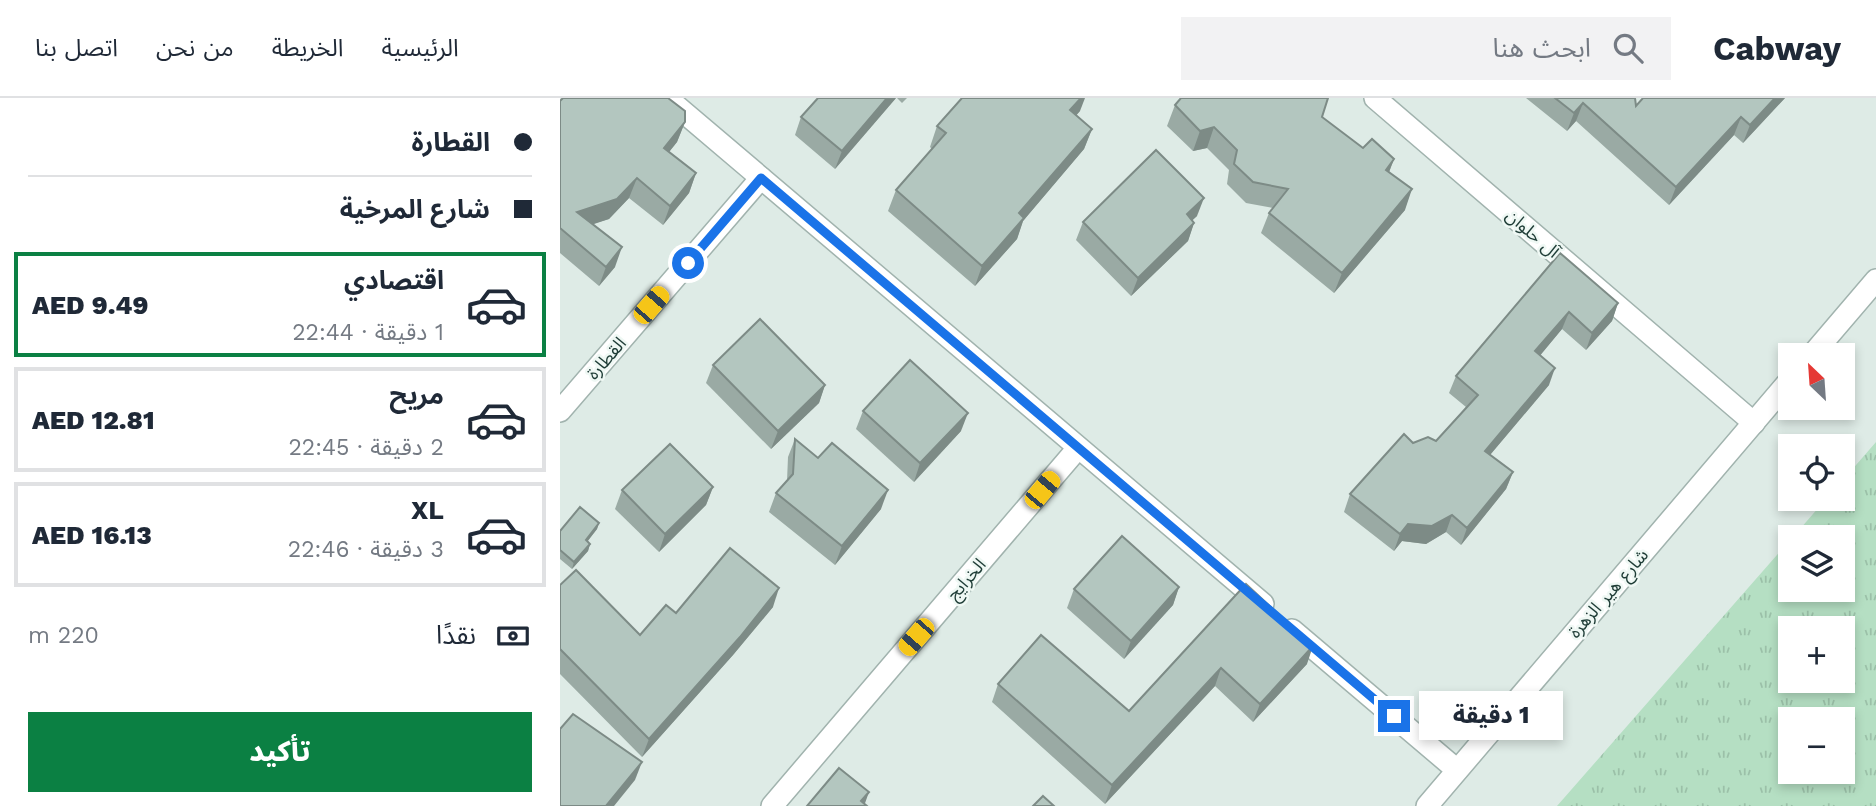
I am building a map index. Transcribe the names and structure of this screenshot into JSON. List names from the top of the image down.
{
  "streets": {
    "street": [
      "آل حلوان",
      "القطارة",
      "الخرايج",
      "شارع هير الزهرة"
    ]
  },
  "crossings": [
    ["آل حلوان", "شارع هير الزهرة"]
  ],
  "north": "top left",
  "page": {
    "header": "Cabway",
    "search": "ابحث هنا",
    "nav": [
      "الرئيسية",
      "الخريطة",
      "من نحن",
      "اتصل بنا"
    ],
    "banner": ["القطارة", "شارع المرخية"],
    "list": [
      {
        "name": "اقتصادي",
        "note": "1 دقيقة · 22:44",
        "value": "AED 9.49"
      },
      {
        "name": "مريح",
        "note": "2 دقيقة · 22:45",
        "value": "AED 12.81"
      },
      {
        "name": "XL",
        "note": "3 دقيقة · 22:46",
        "value": "AED 16.13"
      }
    ],
    "map_buttons": ["+", "−"],
    "pay": ["نقدًا", "220 m"],
    "bubble": "1 دقيقة",
    "buttons": "تأكيد"
  }
}
